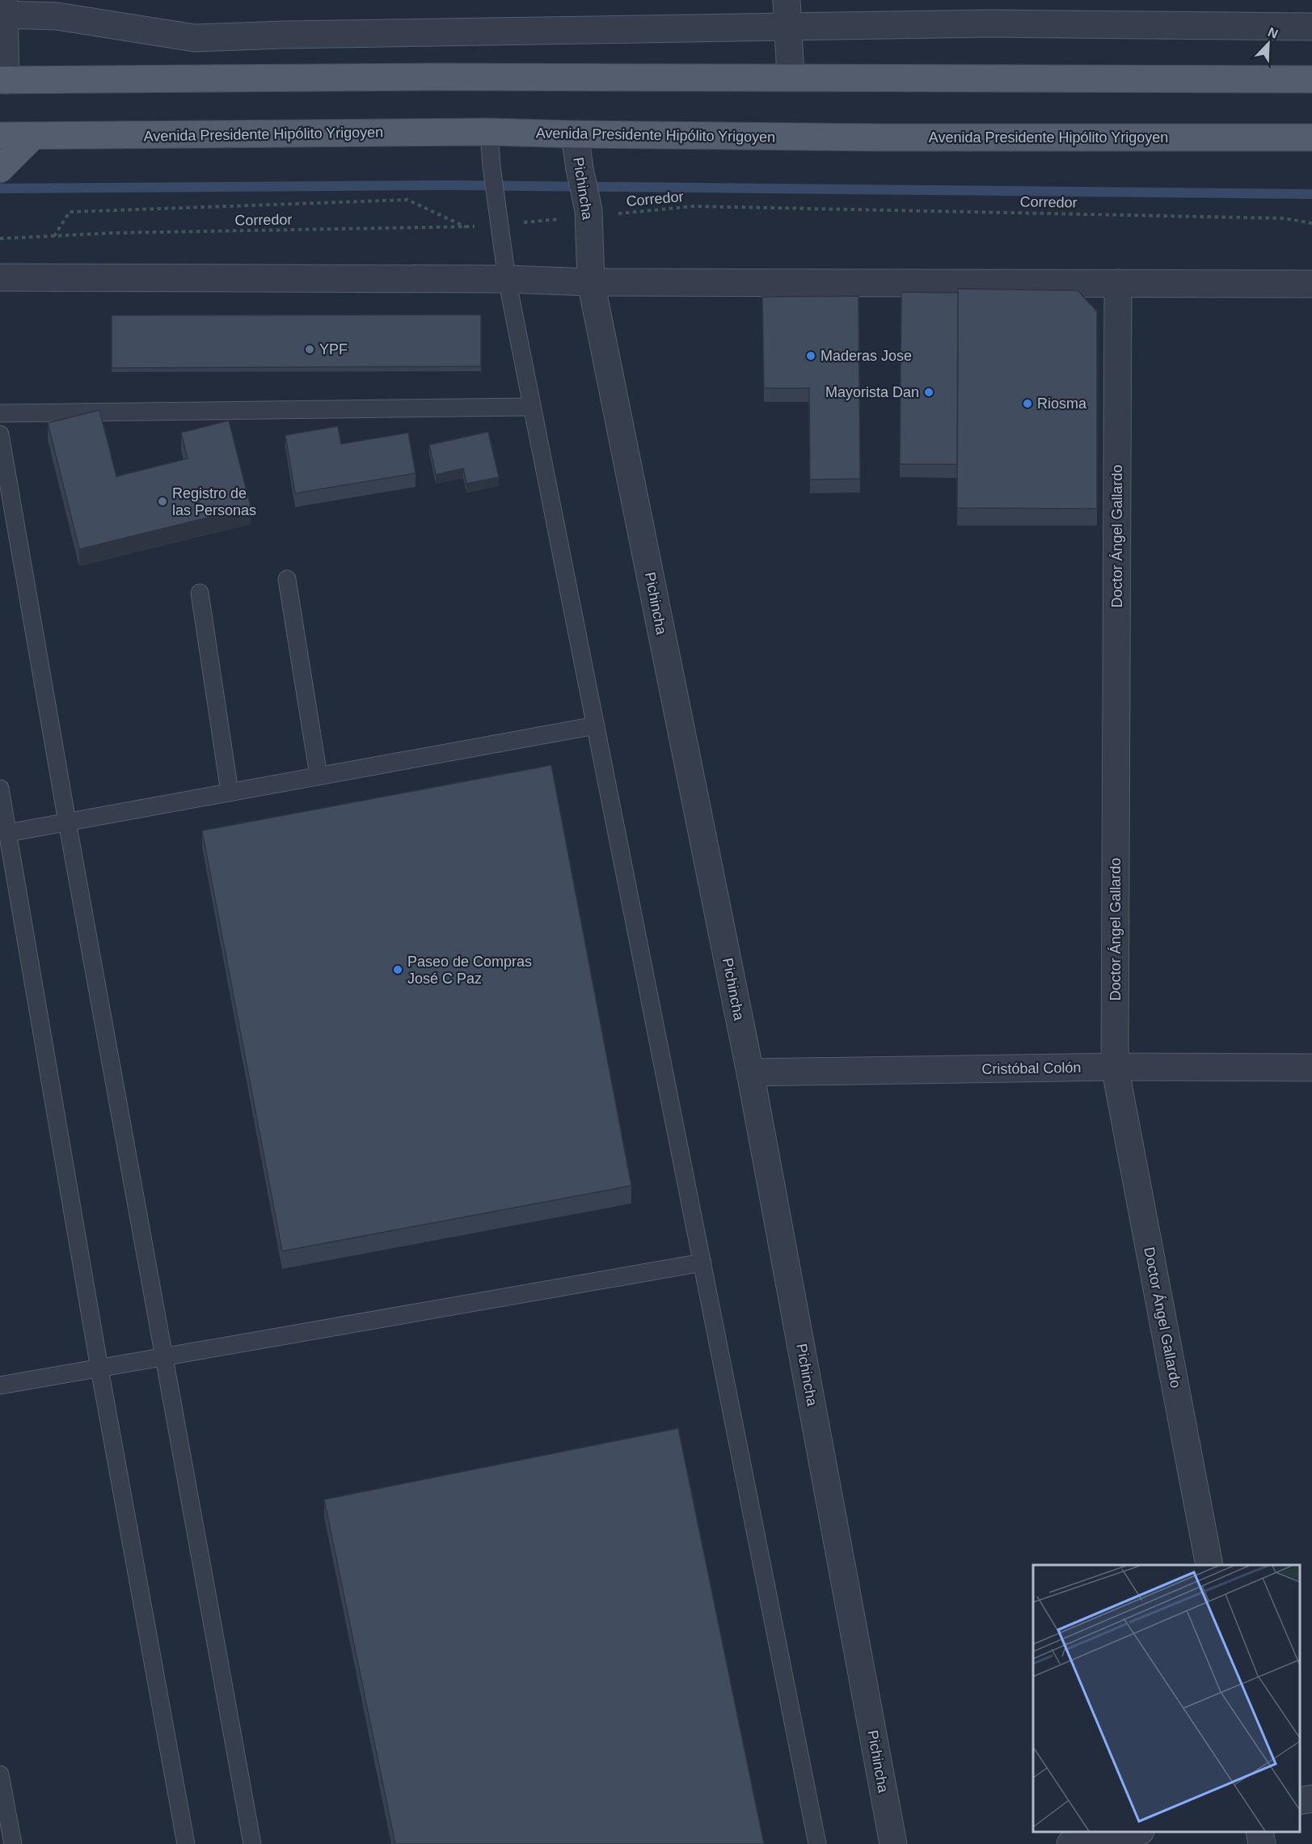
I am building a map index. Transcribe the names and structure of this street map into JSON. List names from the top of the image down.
{
  "streets": {
    "main road": ["Avenida Presidente Hipólito Yrigoyen"],
    "street": ["Pichincha", "Doctor Ángel Gallardo", "Cristóbal Colón"],
    "path": ["Corredor"]
  },
  "crossings": [
    ["Avenida Presidente Hipólito Yrigoyen", "Pichincha"],
    ["Pichincha", "Corredor"],
    ["Pichincha", "Cristóbal Colón"],
    ["Doctor Ángel Gallardo", "Cristóbal Colón"]
  ],
  "places": [
    "YPF",
    "Maderas Jose",
    "Mayorista Dan",
    "Riosma",
    "Registro de las Personas",
    "Paseo de Compras José C Paz"
  ],
  "north": "top right"
}
